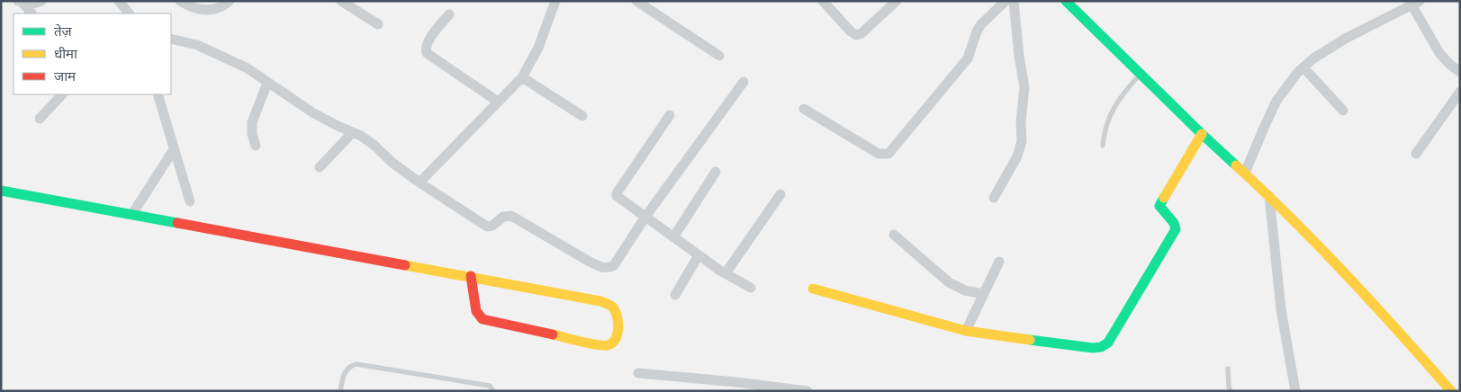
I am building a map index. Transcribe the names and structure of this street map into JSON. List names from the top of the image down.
{
  "legend": ["तेज़", "धीमा", "जाम"]
}
